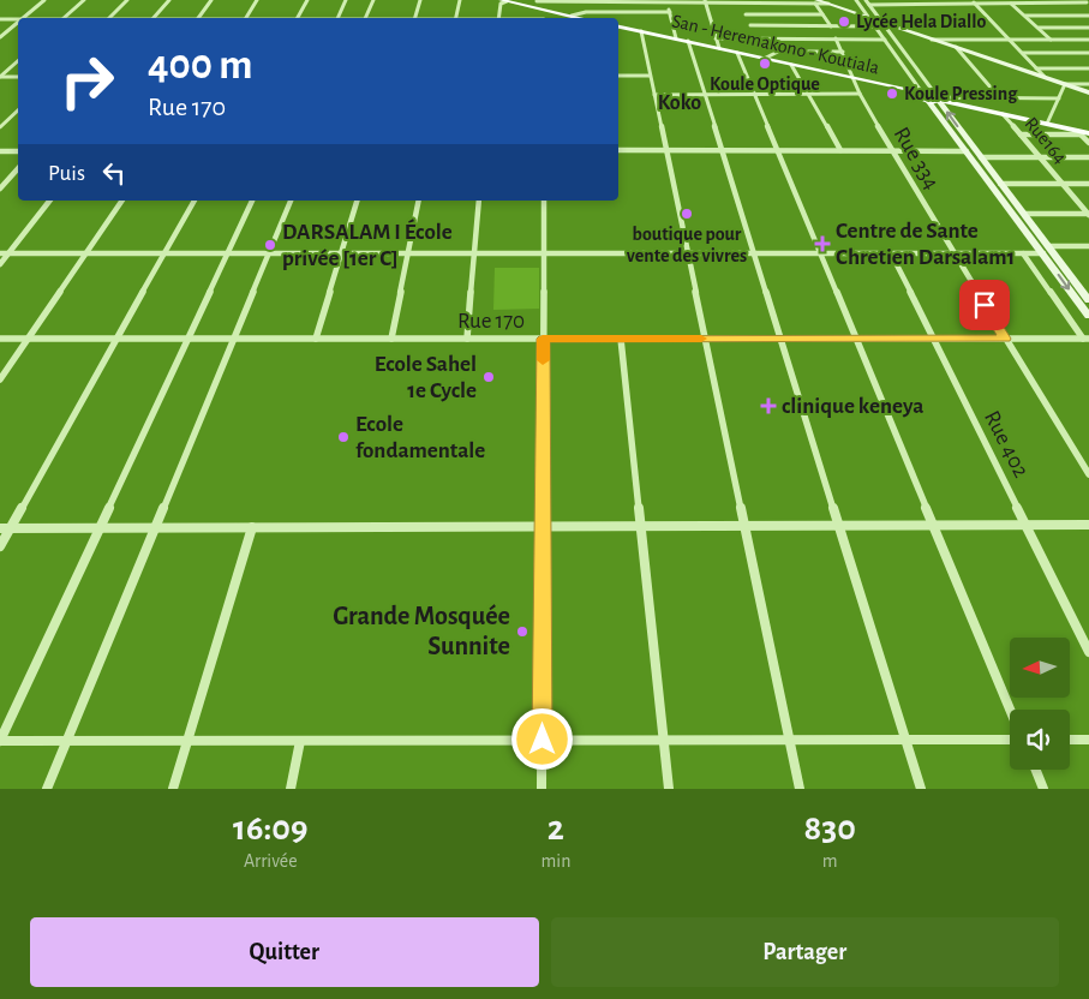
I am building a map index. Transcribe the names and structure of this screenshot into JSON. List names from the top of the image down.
{
  "streets": {
    "main road": ["San - Heremakono - Koutiala"],
    "street": [
      "Rue164",
      "Rue 334",
      "Rue 170",
      "Rue 402"
    ]
  },
  "crossings": [
    ["San - Heremakono - Koutiala", "Rue 334"],
    ["Rue 334", "Rue 170"],
    ["Rue 170", "Rue 402"]
  ],
  "districts": ["Koko"],
  "places": {
    "other": [
      "Lycée Hela Diallo",
      "Koule Optique",
      "Koule Pressing",
      "boutique pour vente des vivres",
      "DARSALAM I École privée [1er C]",
      "Ecole Sahel 1e Cycle",
      "Ecole fondamentale",
      "Grande Mosquée Sunnite"
    ],
    "health": ["Centre de Sante Chretien Darsalam1", "clinique keneya"]
  },
  "north": "left",
  "page": {
    "turn": ["400 m", "Rue 170"],
    "then": "Puis",
    "eta": [
      "16:09",
      "Arrivée",
      "2",
      "min",
      "830",
      "m"
    ],
    "buttons": ["Quitter", "Partager"]
  }
}
